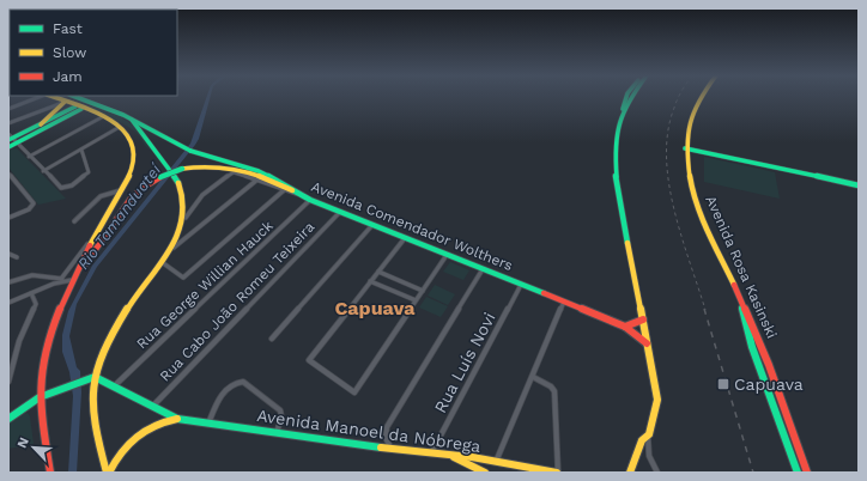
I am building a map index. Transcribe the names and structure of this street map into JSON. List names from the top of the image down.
{
  "streets": {
    "main road": ["Avenida Comendador Wolthers", "Avenida Rosa Kasinski", "Avenida Manoel da Nóbrega"],
    "street": ["Rua George Willian Hauck", "Rua Cabo João Romeu Teixeira", "Rua Luís Novi"]
  },
  "crossings": [
    ["Avenida Comendador Wolthers", "Rua George Willian Hauck"],
    ["Avenida Comendador Wolthers", "Rua Cabo João Romeu Teixeira"],
    ["Avenida Comendador Wolthers", "Rua Luís Novi"],
    ["Rua Luís Novi", "Avenida Manoel da Nóbrega"]
  ],
  "districts": ["Capuava"],
  "water": ["Rio Tamanduateí"],
  "places": {
    "transit": ["Capuava"]
  },
  "legend": ["Fast", "Slow", "Jam"],
  "north": "top left"
}
